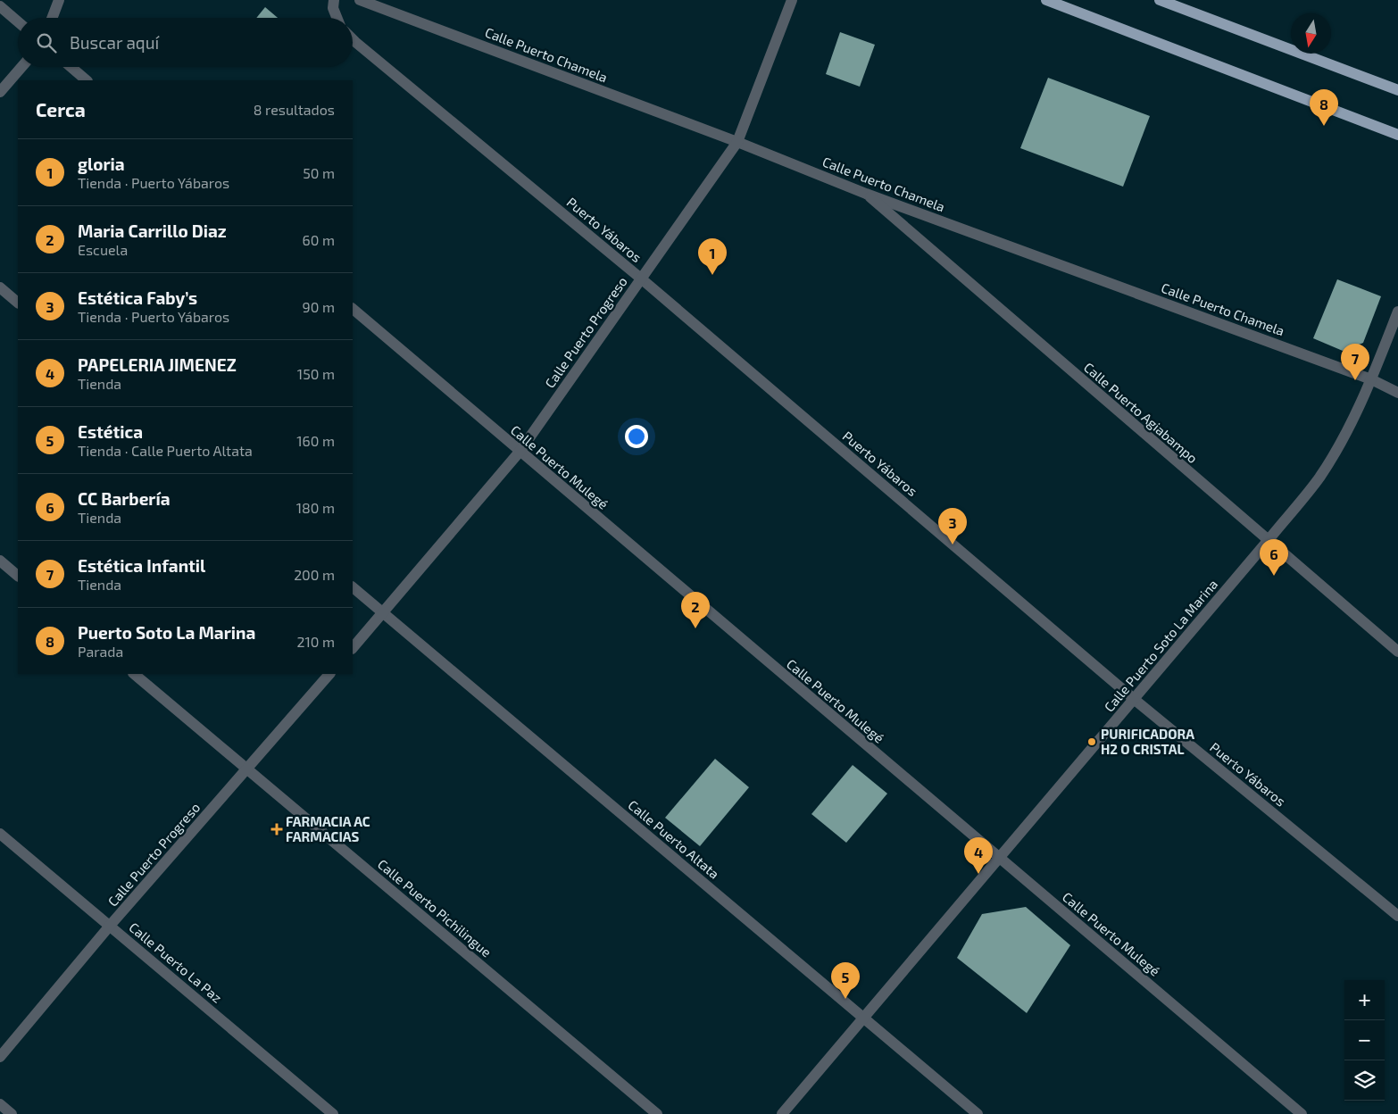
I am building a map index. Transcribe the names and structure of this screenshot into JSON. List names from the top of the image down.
{
  "streets": {
    "street": [
      "Calle Puerto Chamela",
      "Puerto Yábaros",
      "Calle Puerto Progreso",
      "Calle Puerto Agiabampo",
      "Calle Puerto Mulegé",
      "Calle Puerto Soto La Marina",
      "Calle Puerto Altata",
      "Calle Puerto Pichilingue",
      "Calle Puerto La Paz"
    ]
  },
  "crossings": [
    ["Calle Puerto Chamela", "Calle Puerto Progreso"],
    ["Calle Puerto Chamela", "Calle Puerto Agiabampo"],
    ["Calle Puerto Chamela", "Calle Puerto Soto La Marina"],
    ["Puerto Yábaros", "Calle Puerto Progreso"],
    ["Puerto Yábaros", "Calle Puerto Soto La Marina"],
    ["Calle Puerto Progreso", "Calle Puerto Mulegé"],
    ["Calle Puerto Progreso", "Calle Puerto Altata"],
    ["Calle Puerto Progreso", "Calle Puerto Pichilingue"],
    ["Calle Puerto Progreso", "Calle Puerto La Paz"],
    ["Calle Puerto Agiabampo", "Calle Puerto Soto La Marina"],
    ["Calle Puerto Mulegé", "Calle Puerto Soto La Marina"],
    ["Calle Puerto Soto La Marina", "Calle Puerto Altata"]
  ],
  "places": {
    "other": ["PURIFICADORA H2 O CRISTAL"],
    "health": ["FARMACIA AC FARMACIAS"]
  },
  "north": "bottom",
  "page": {
    "search": "Buscar aquí",
    "heading": ["Cerca", "8 resultados"],
    "pins": [
      "8",
      "1",
      "7",
      "3",
      "6",
      "2",
      "4",
      "5"
    ],
    "list": [
      {
        "mark": "1",
        "name": "gloria",
        "note": "Tienda · Puerto Yábaros",
        "value": "50 m"
      },
      {
        "mark": "2",
        "name": "Maria Carrillo Diaz",
        "note": "Escuela",
        "value": "60 m"
      },
      {
        "mark": "3",
        "name": "Estética Faby’s",
        "note": "Tienda · Puerto Yábaros",
        "value": "90 m"
      },
      {
        "mark": "4",
        "name": "PAPELERIA JIMENEZ",
        "note": "Tienda",
        "value": "150 m"
      },
      {
        "mark": "5",
        "name": "Estética",
        "note": "Tienda · Calle Puerto Altata",
        "value": "160 m"
      },
      {
        "mark": "6",
        "name": "CC Barbería",
        "note": "Tienda",
        "value": "180 m"
      },
      {
        "mark": "7",
        "name": "Estética Infantil",
        "note": "Tienda",
        "value": "200 m"
      },
      {
        "mark": "8",
        "name": "Puerto Soto La Marina",
        "note": "Parada",
        "value": "210 m"
      }
    ],
    "map_buttons": ["+", "−"]
  }
}
